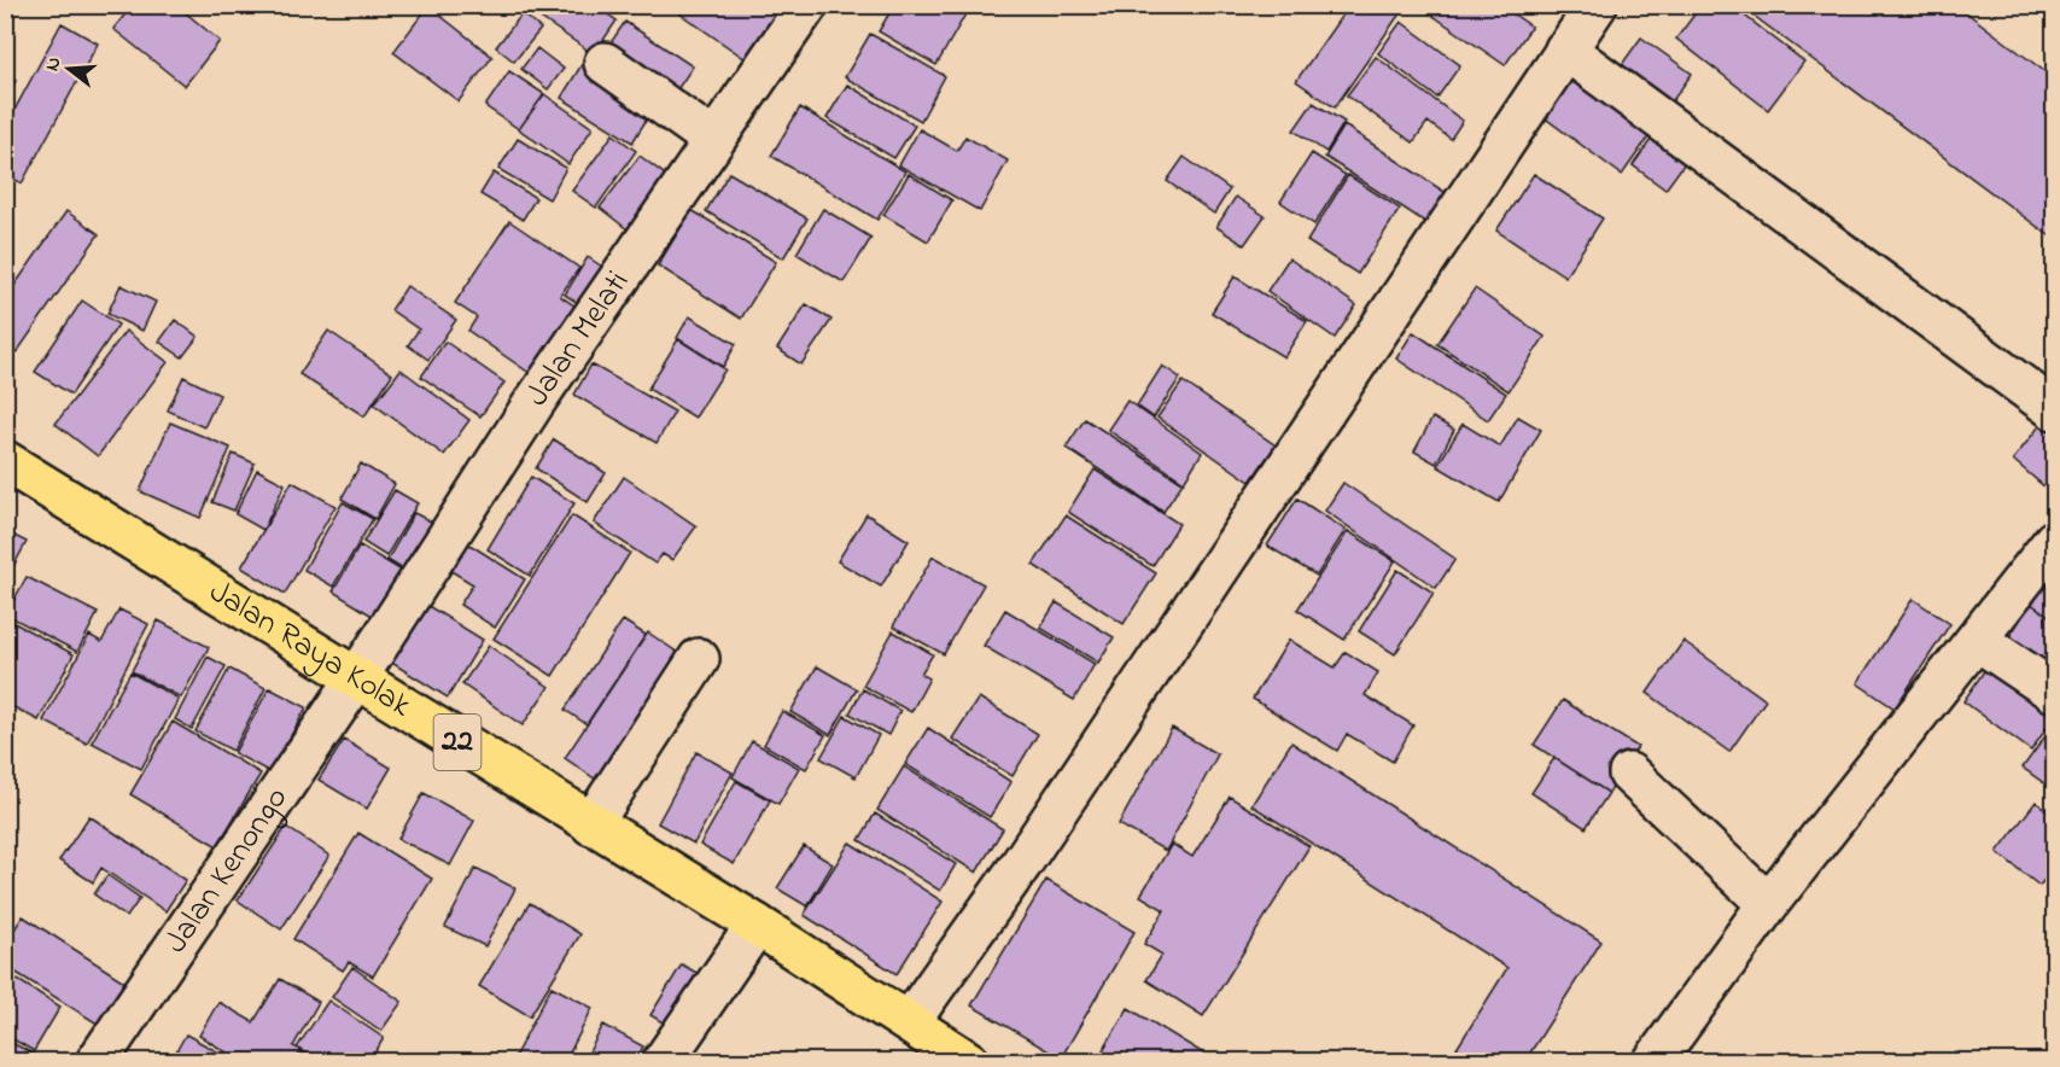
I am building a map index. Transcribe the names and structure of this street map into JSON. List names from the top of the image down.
{
  "streets": {
    "highway": ["Jalan Raya Kolak", "22"],
    "street": ["Jalan Melati", "Jalan Kenongo"]
  },
  "crossings": [
    ["Jalan Melati", "Jalan Raya Kolak"],
    ["Jalan Melati", "Jalan Kenongo"],
    ["Jalan Raya Kolak", "Jalan Kenongo"]
  ],
  "north": "left"
}
